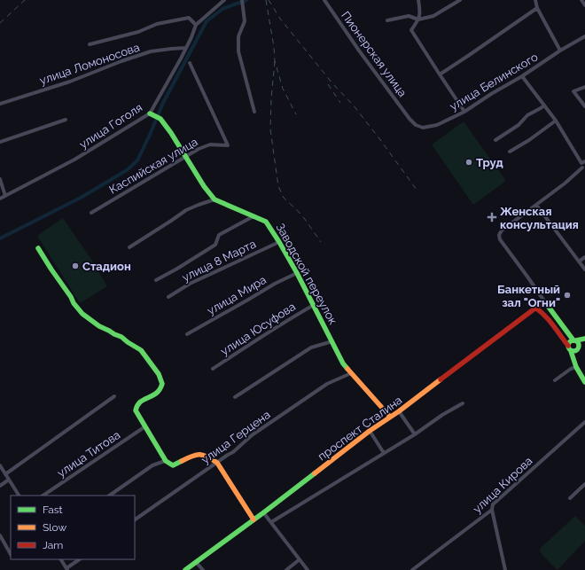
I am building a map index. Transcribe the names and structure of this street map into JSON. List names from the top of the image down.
{
  "streets": {
    "street": [
      "Пионерская улица",
      "улица Ломоносова",
      "улица Белинского",
      "улица Гоголя",
      "Каспийская улица",
      "улица 8 Марта",
      "Заводской переулок",
      "улица Мира",
      "улица Юсуфова",
      "проспект Сталина",
      "улица Герцена",
      "улица Титова",
      "улица Кирова"
    ]
  },
  "crossings": [
    ["Пионерская улица", "улица Белинского"],
    ["улица Ломоносова", "улица Гоголя"],
    ["улица Гоголя", "Заводской переулок"],
    ["Каспийская улица", "Заводской переулок"],
    ["улица 8 Марта", "Заводской переулок"],
    ["Заводской переулок", "улица Мира"],
    ["Заводской переулок", "улица Юсуфова"],
    ["Заводской переулок", "проспект Сталина"],
    ["Заводской переулок", "улица Герцена"]
  ],
  "places": {
    "other": ["Труд", "Стадион", "Банкетный зал \"Огни\""],
    "health": ["Женская консультация"]
  },
  "legend": ["Fast", "Slow", "Jam"]
}
